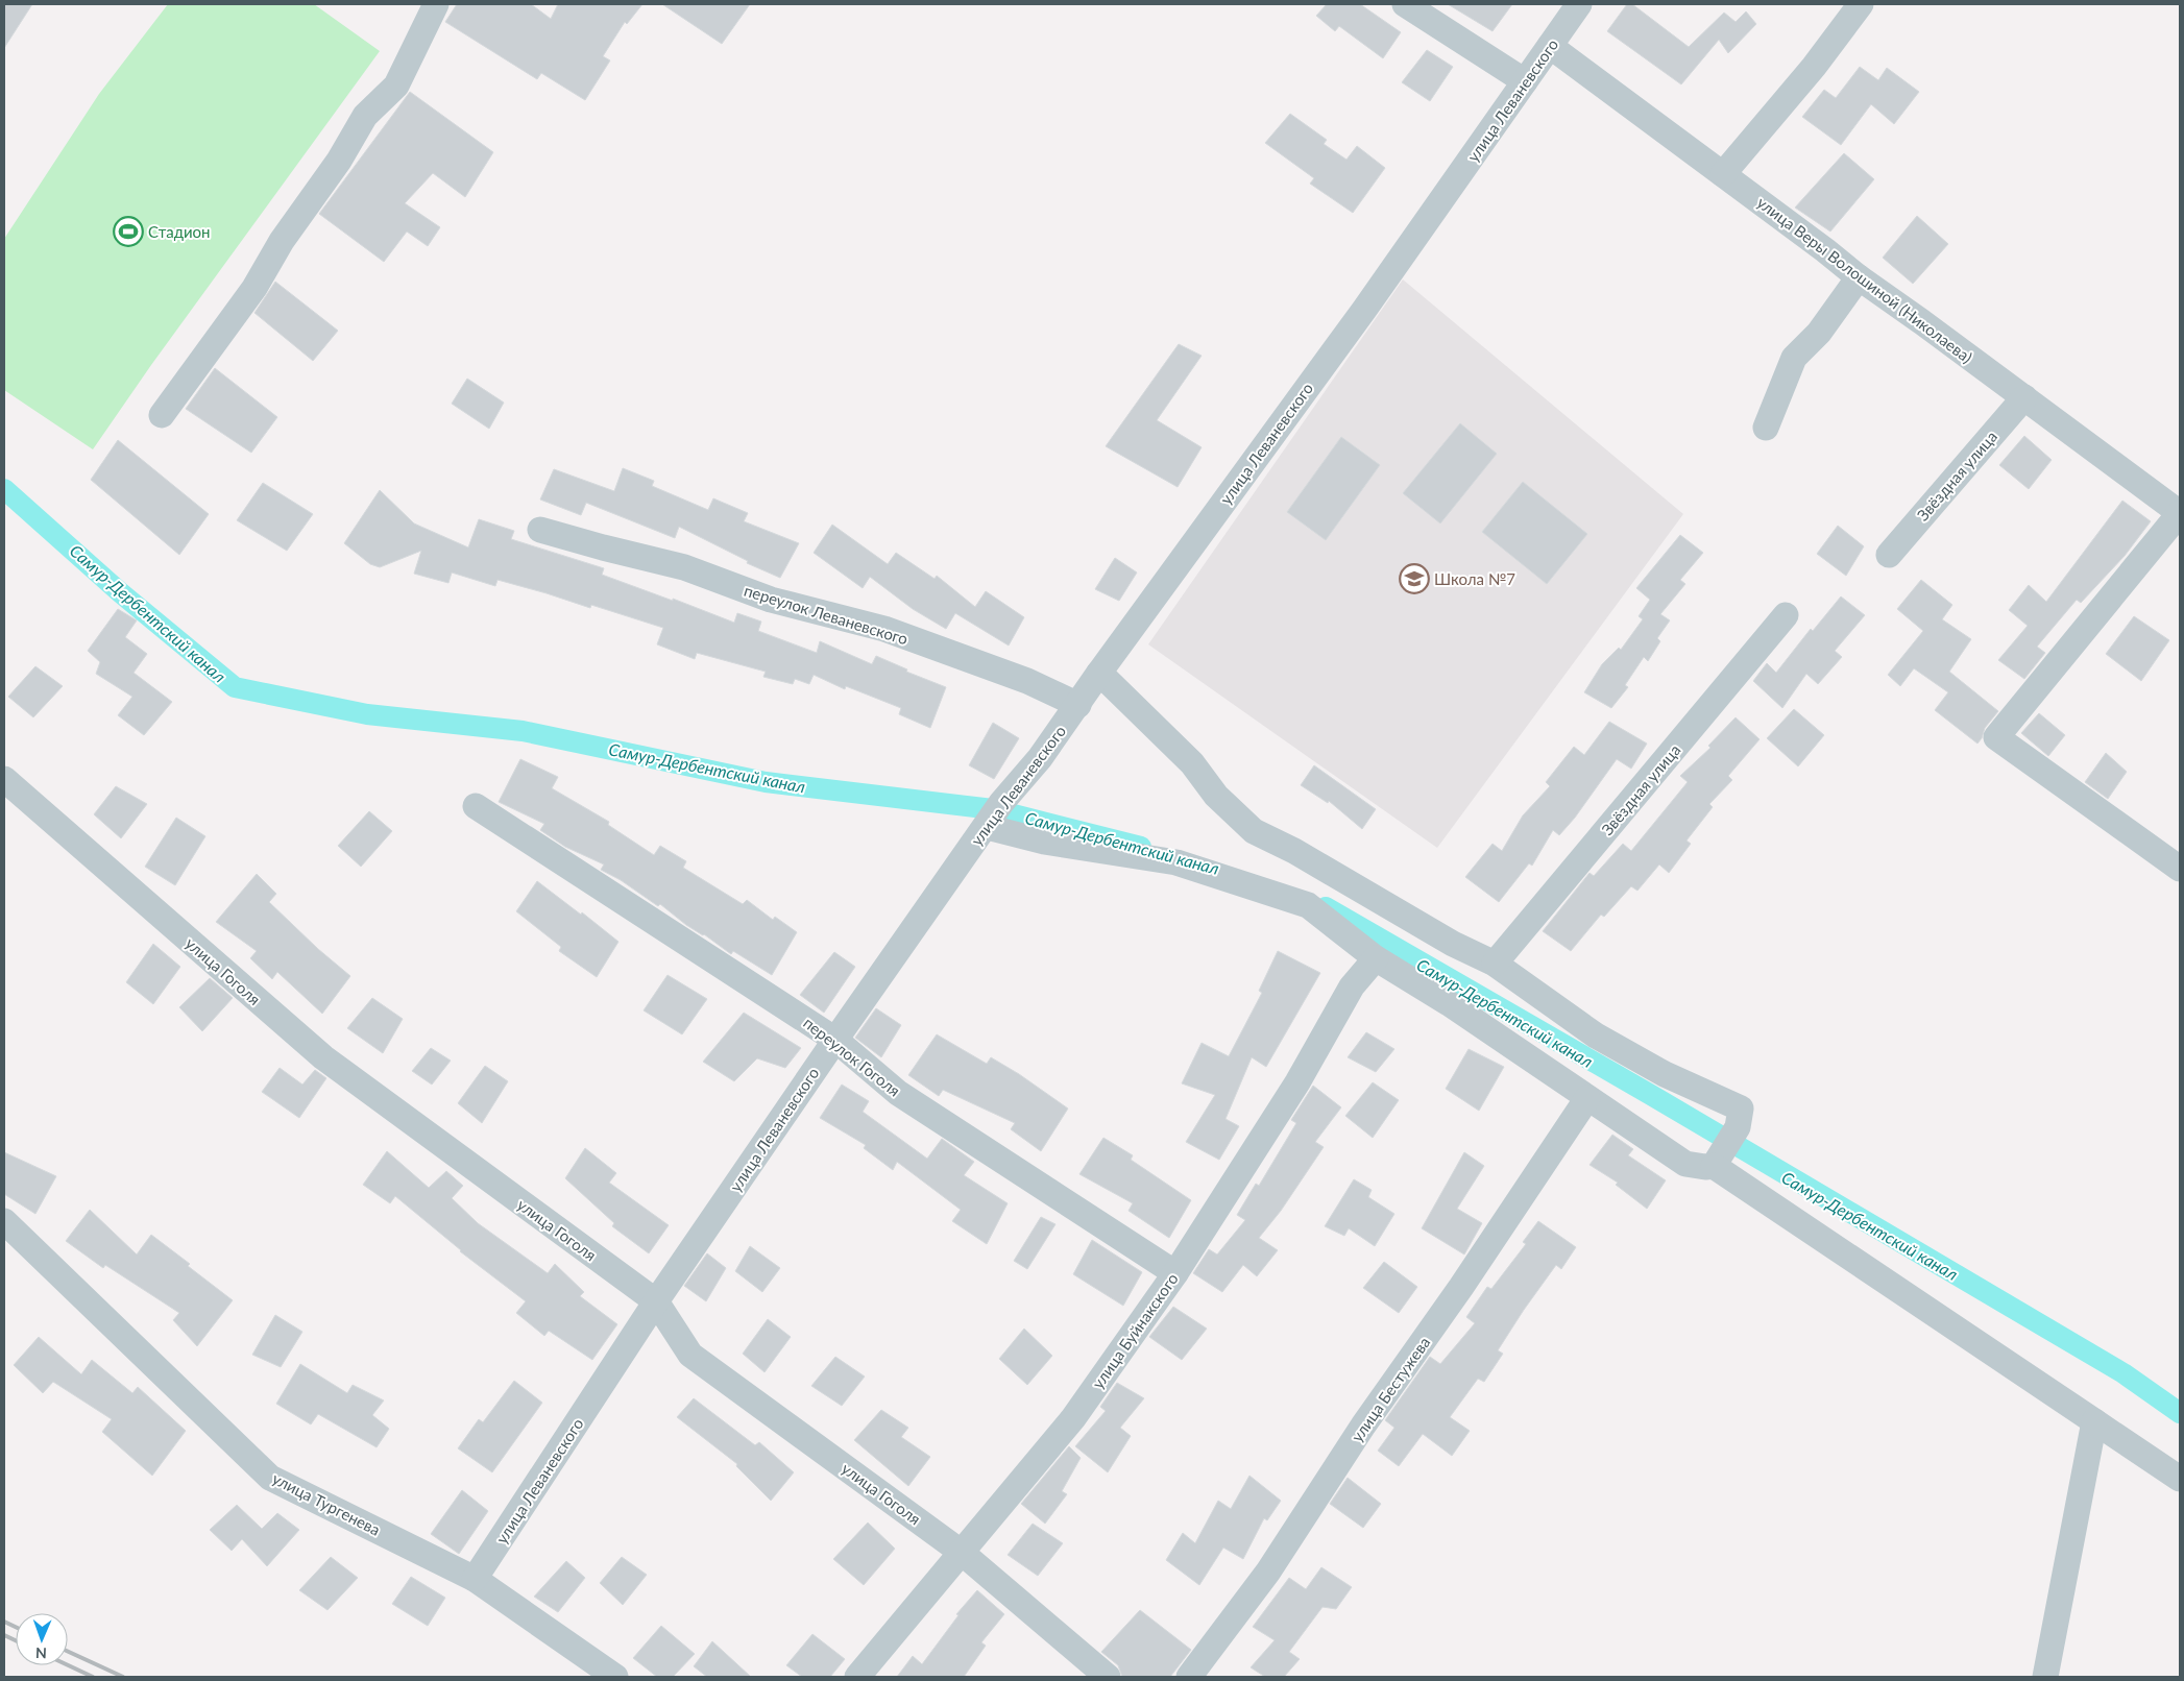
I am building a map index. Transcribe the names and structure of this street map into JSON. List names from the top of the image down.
{
  "streets": {
    "street": [
      "улица Леваневского",
      "улица Веры Волошиной (Николаева)",
      "Звёздная улица",
      "переулок Леваневского",
      "улица Гоголя",
      "переулок Гоголя",
      "улица Буйнакского",
      "улица Бестужева",
      "улица Тургенева"
    ]
  },
  "crossings": [
    ["улица Леваневского", "улица Веры Волошиной (Николаева)"],
    ["улица Леваневского", "переулок Леваневского"],
    ["улица Леваневского", "улица Гоголя"],
    ["улица Леваневского", "переулок Гоголя"],
    ["улица Леваневского", "улица Тургенева"],
    ["улица Веры Волошиной (Николаева)", "Звёздная улица"],
    ["улица Гоголя", "улица Буйнакского"],
    ["переулок Гоголя", "улица Буйнакского"]
  ],
  "water": ["Самур-Дербентский канал"],
  "places": {
    "sports": ["Стадион"],
    "school or university": ["Школа №7"]
  },
  "north": "bottom"
}
